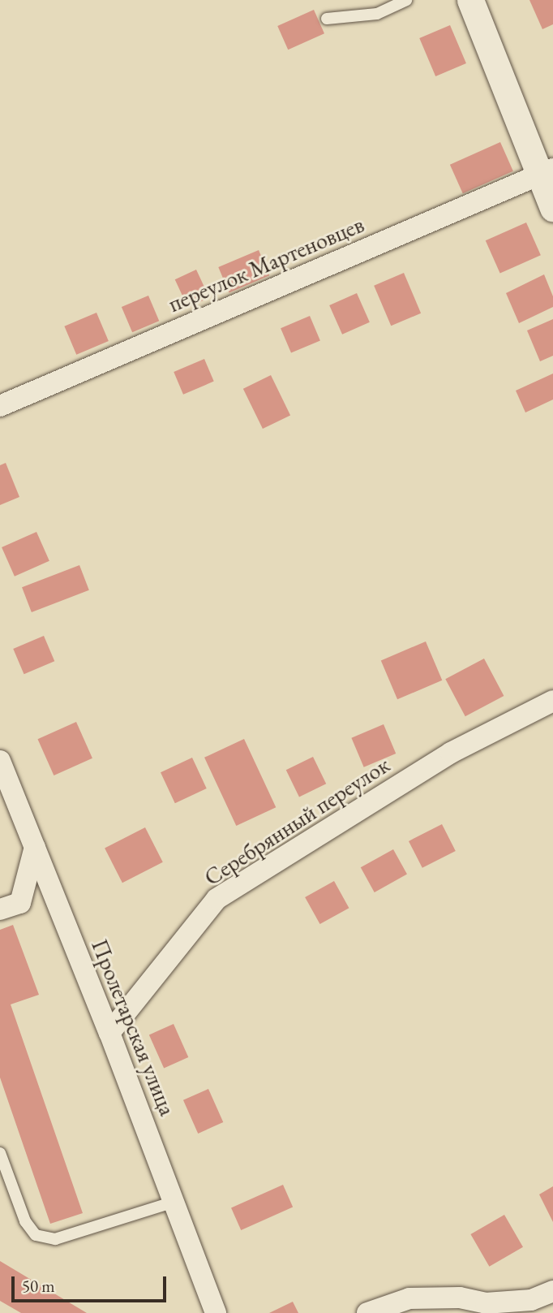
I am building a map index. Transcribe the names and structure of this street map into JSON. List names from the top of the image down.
{
  "streets": {
    "street": ["переулок Мартеновцев", "Серебрянный переулок", "Пролетарская улица"]
  },
  "crossings": [
    ["Серебрянный переулок", "Пролетарская улица"]
  ],
  "scale_bar": "50 m"
}
